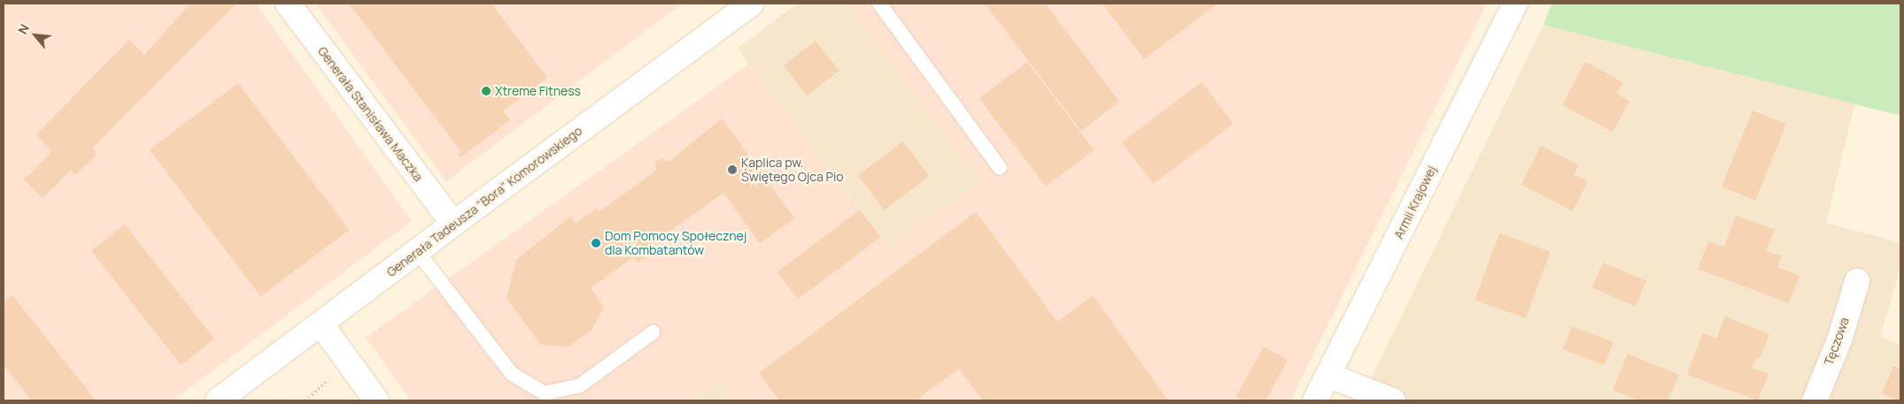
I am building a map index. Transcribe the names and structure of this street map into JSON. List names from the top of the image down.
{
  "streets": {
    "street": [
      "Generała Stanisława Maczka",
      "Generała Tadeusza \"Bora\" Komorowskiego",
      "Armii Krajowej",
      "Tęczowa"
    ]
  },
  "crossings": [
    ["Generała Stanisława Maczka", "Generała Tadeusza \"Bora\" Komorowskiego"]
  ],
  "places": ["Xtreme Fitness", "Kaplica pw. Świętego Ojca Pio", "Dom Pomocy Społecznej dla Kombatantów"],
  "north": "top left"
}
